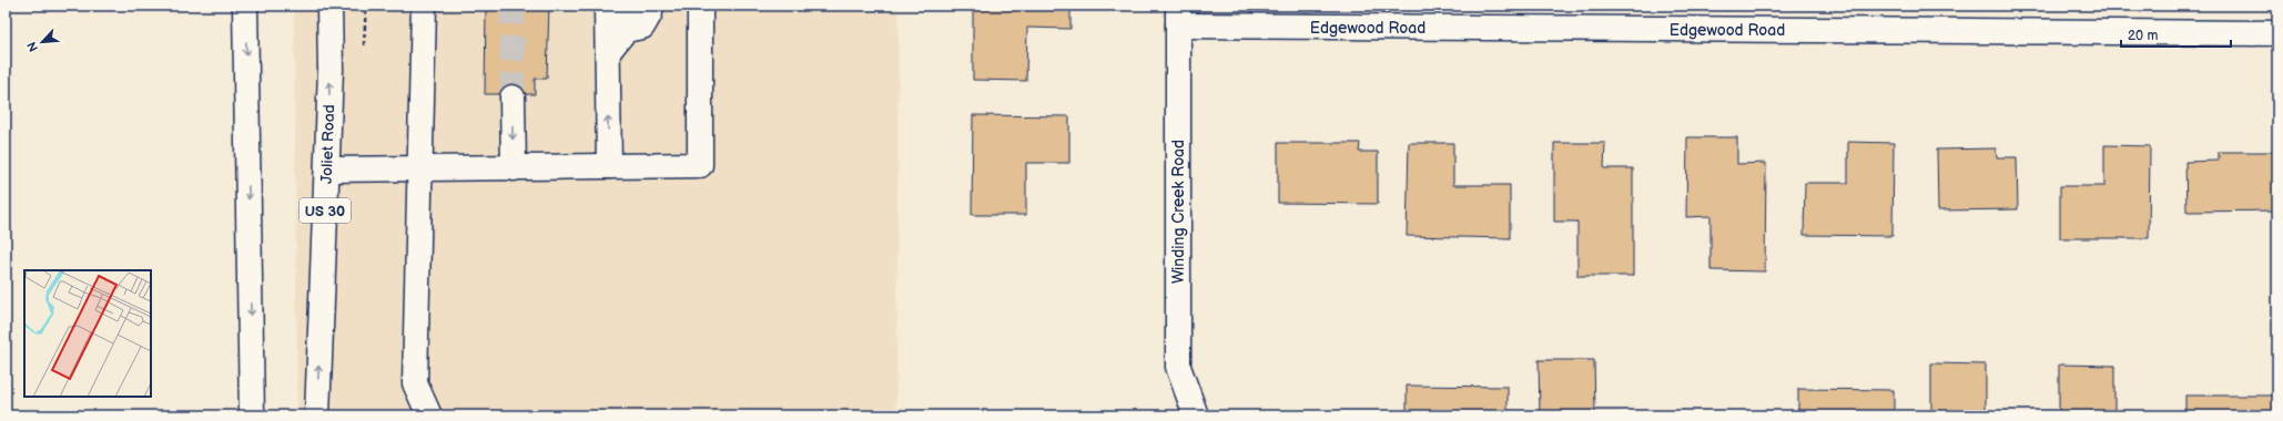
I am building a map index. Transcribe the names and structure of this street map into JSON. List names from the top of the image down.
{
  "streets": {
    "street": [
      "Edgewood Road",
      "Joliet Road",
      "US 30",
      "Winding Creek Road"
    ]
  },
  "crossings": [
    ["Edgewood Road", "Winding Creek Road"]
  ],
  "scale_bar": "20 m",
  "north": "bottom left"
}
